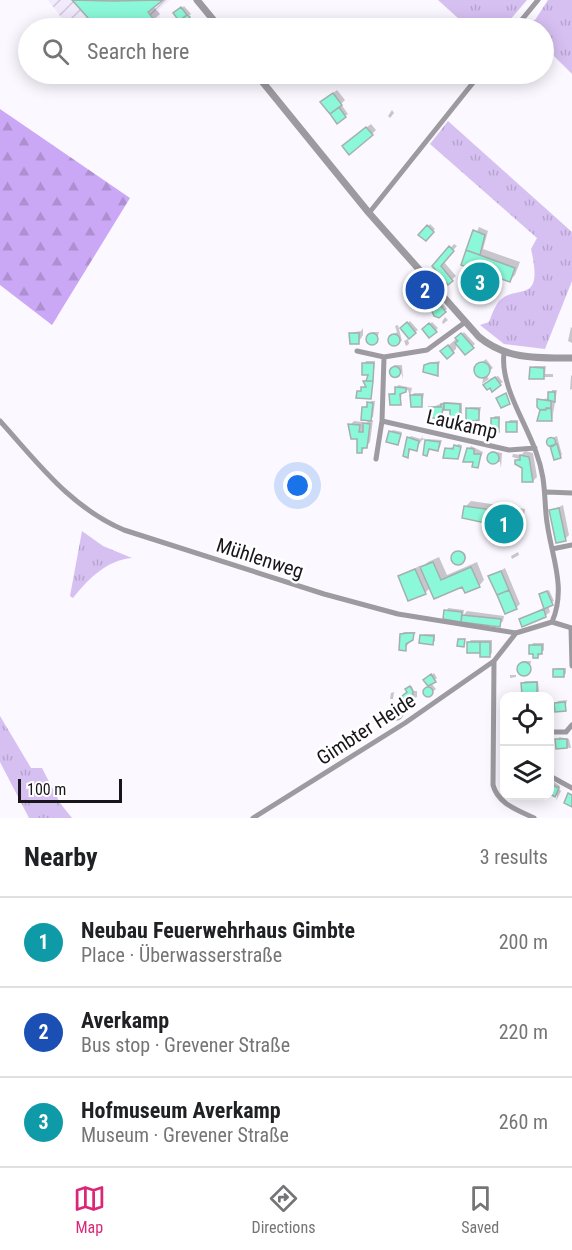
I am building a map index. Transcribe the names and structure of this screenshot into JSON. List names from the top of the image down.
{
  "streets": {
    "street": ["Laukamp", "Mühlenweg", "Gimbter Heide"]
  },
  "crossings": [
    ["Mühlenweg", "Gimbter Heide"]
  ],
  "scale_bar": "100 m",
  "page": {
    "search": "Search here",
    "pins": ["3", "2", "1"],
    "scale": "100 m",
    "heading": ["Nearby", "3 results"],
    "list": [
      {
        "mark": "1",
        "name": "Neubau Feuerwehrhaus Gimbte",
        "note": "Place · Überwasserstraße",
        "value": "200 m"
      },
      {
        "mark": "2",
        "name": "Averkamp",
        "note": "Bus stop · Grevener Straße",
        "value": "220 m"
      },
      {
        "mark": "3",
        "name": "Hofmuseum Averkamp",
        "note": "Museum · Grevener Straße",
        "value": "260 m"
      }
    ],
    "nav": ["Map", "Directions", "Saved"]
  }
}
